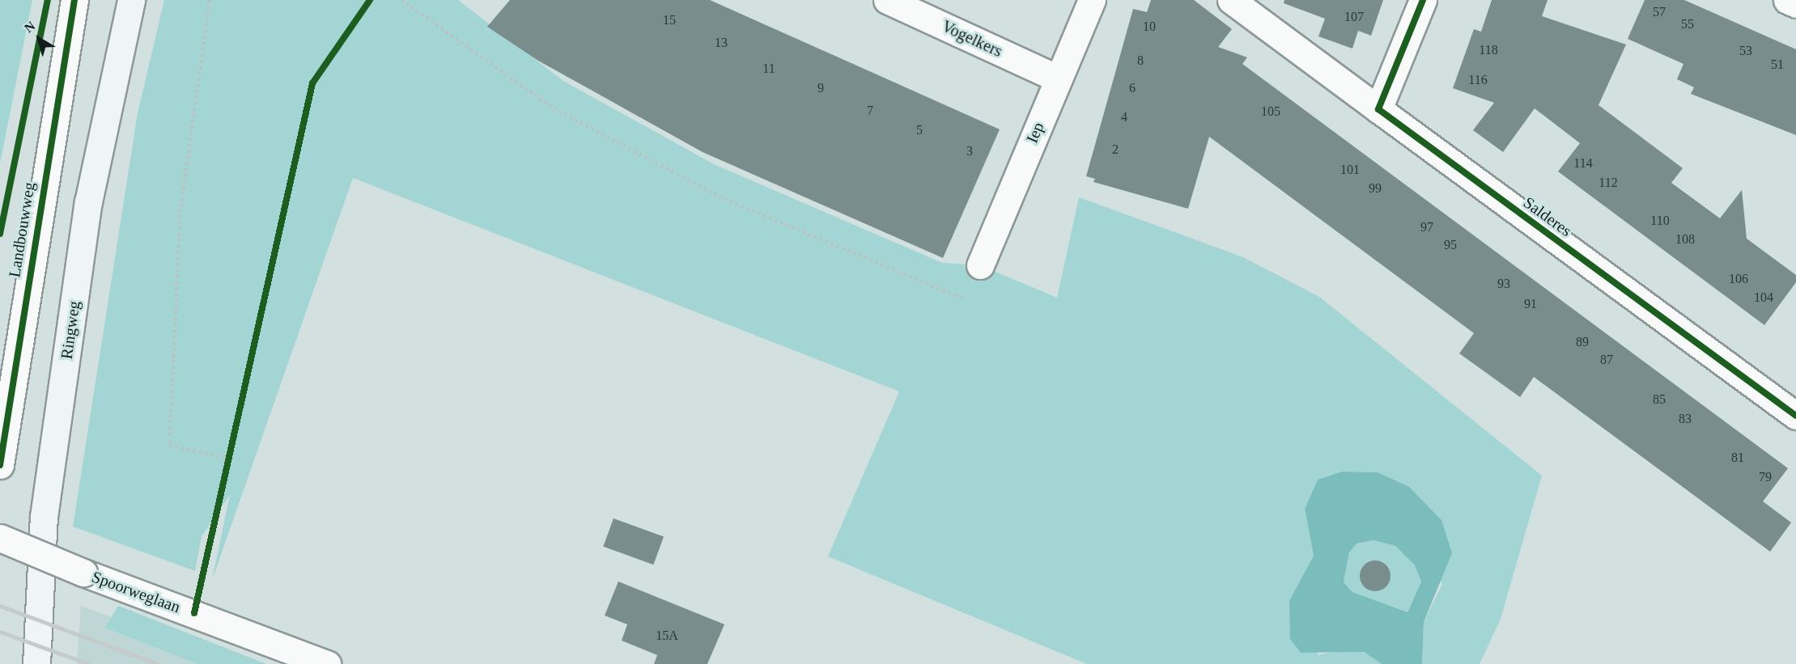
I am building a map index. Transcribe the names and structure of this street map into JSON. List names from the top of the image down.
{
  "streets": {
    "main road": ["Ringweg"],
    "street": [
      "Vogelkers",
      "Iep",
      "Salderes",
      "Landbouwweg",
      "Spoorweglaan"
    ]
  },
  "crossings": [
    ["Vogelkers", "Iep"]
  ],
  "house_numbers": [
    "57",
    "107",
    "15",
    "55",
    "10",
    "13",
    "118",
    "53",
    "8",
    "51",
    "11",
    "116",
    "9",
    "6",
    "7",
    "105",
    "4",
    "5",
    "2",
    "3",
    "114",
    "101",
    "112",
    "99",
    "110",
    "97",
    "108",
    "95",
    "106",
    "93",
    "104",
    "91",
    "89",
    "87",
    "85",
    "83",
    "81",
    "79",
    "15A"
  ],
  "north": "top left"
}
